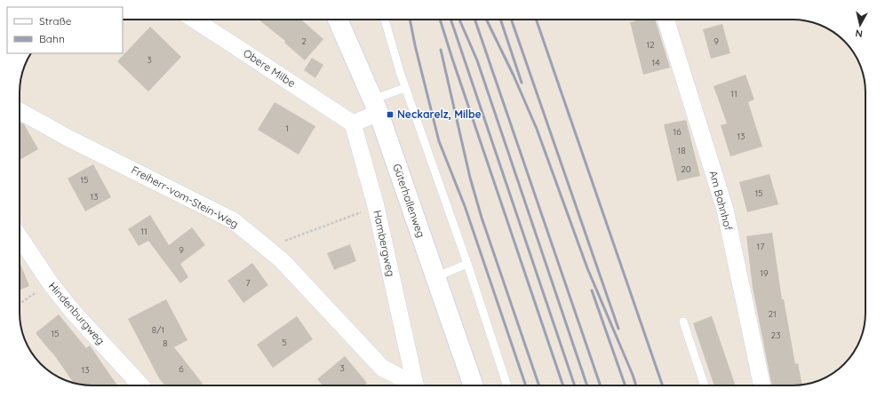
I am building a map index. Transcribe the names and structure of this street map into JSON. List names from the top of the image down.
{
  "streets": {
    "street": [
      "Obere Milbe",
      "Freiherr-vom-Stein-Weg",
      "Güterhallenweg",
      "Am Bahnhof",
      "Hambergweg",
      "Hindenburgweg"
    ]
  },
  "crossings": [
    ["Obere Milbe", "Hambergweg"]
  ],
  "places": {
    "transit": ["Neckarelz, Milbe"]
  },
  "house_numbers": [
    "2",
    "9",
    "12",
    "3",
    "14",
    "11",
    "1",
    "16",
    "13",
    "18",
    "20",
    "15",
    "15",
    "13",
    "11",
    "17",
    "9",
    "19",
    "7",
    "21",
    "8/1",
    "15",
    "23",
    "5",
    "8",
    "3",
    "6",
    "13"
  ],
  "legend": ["Straße", "Bahn"],
  "north": "bottom"
}
